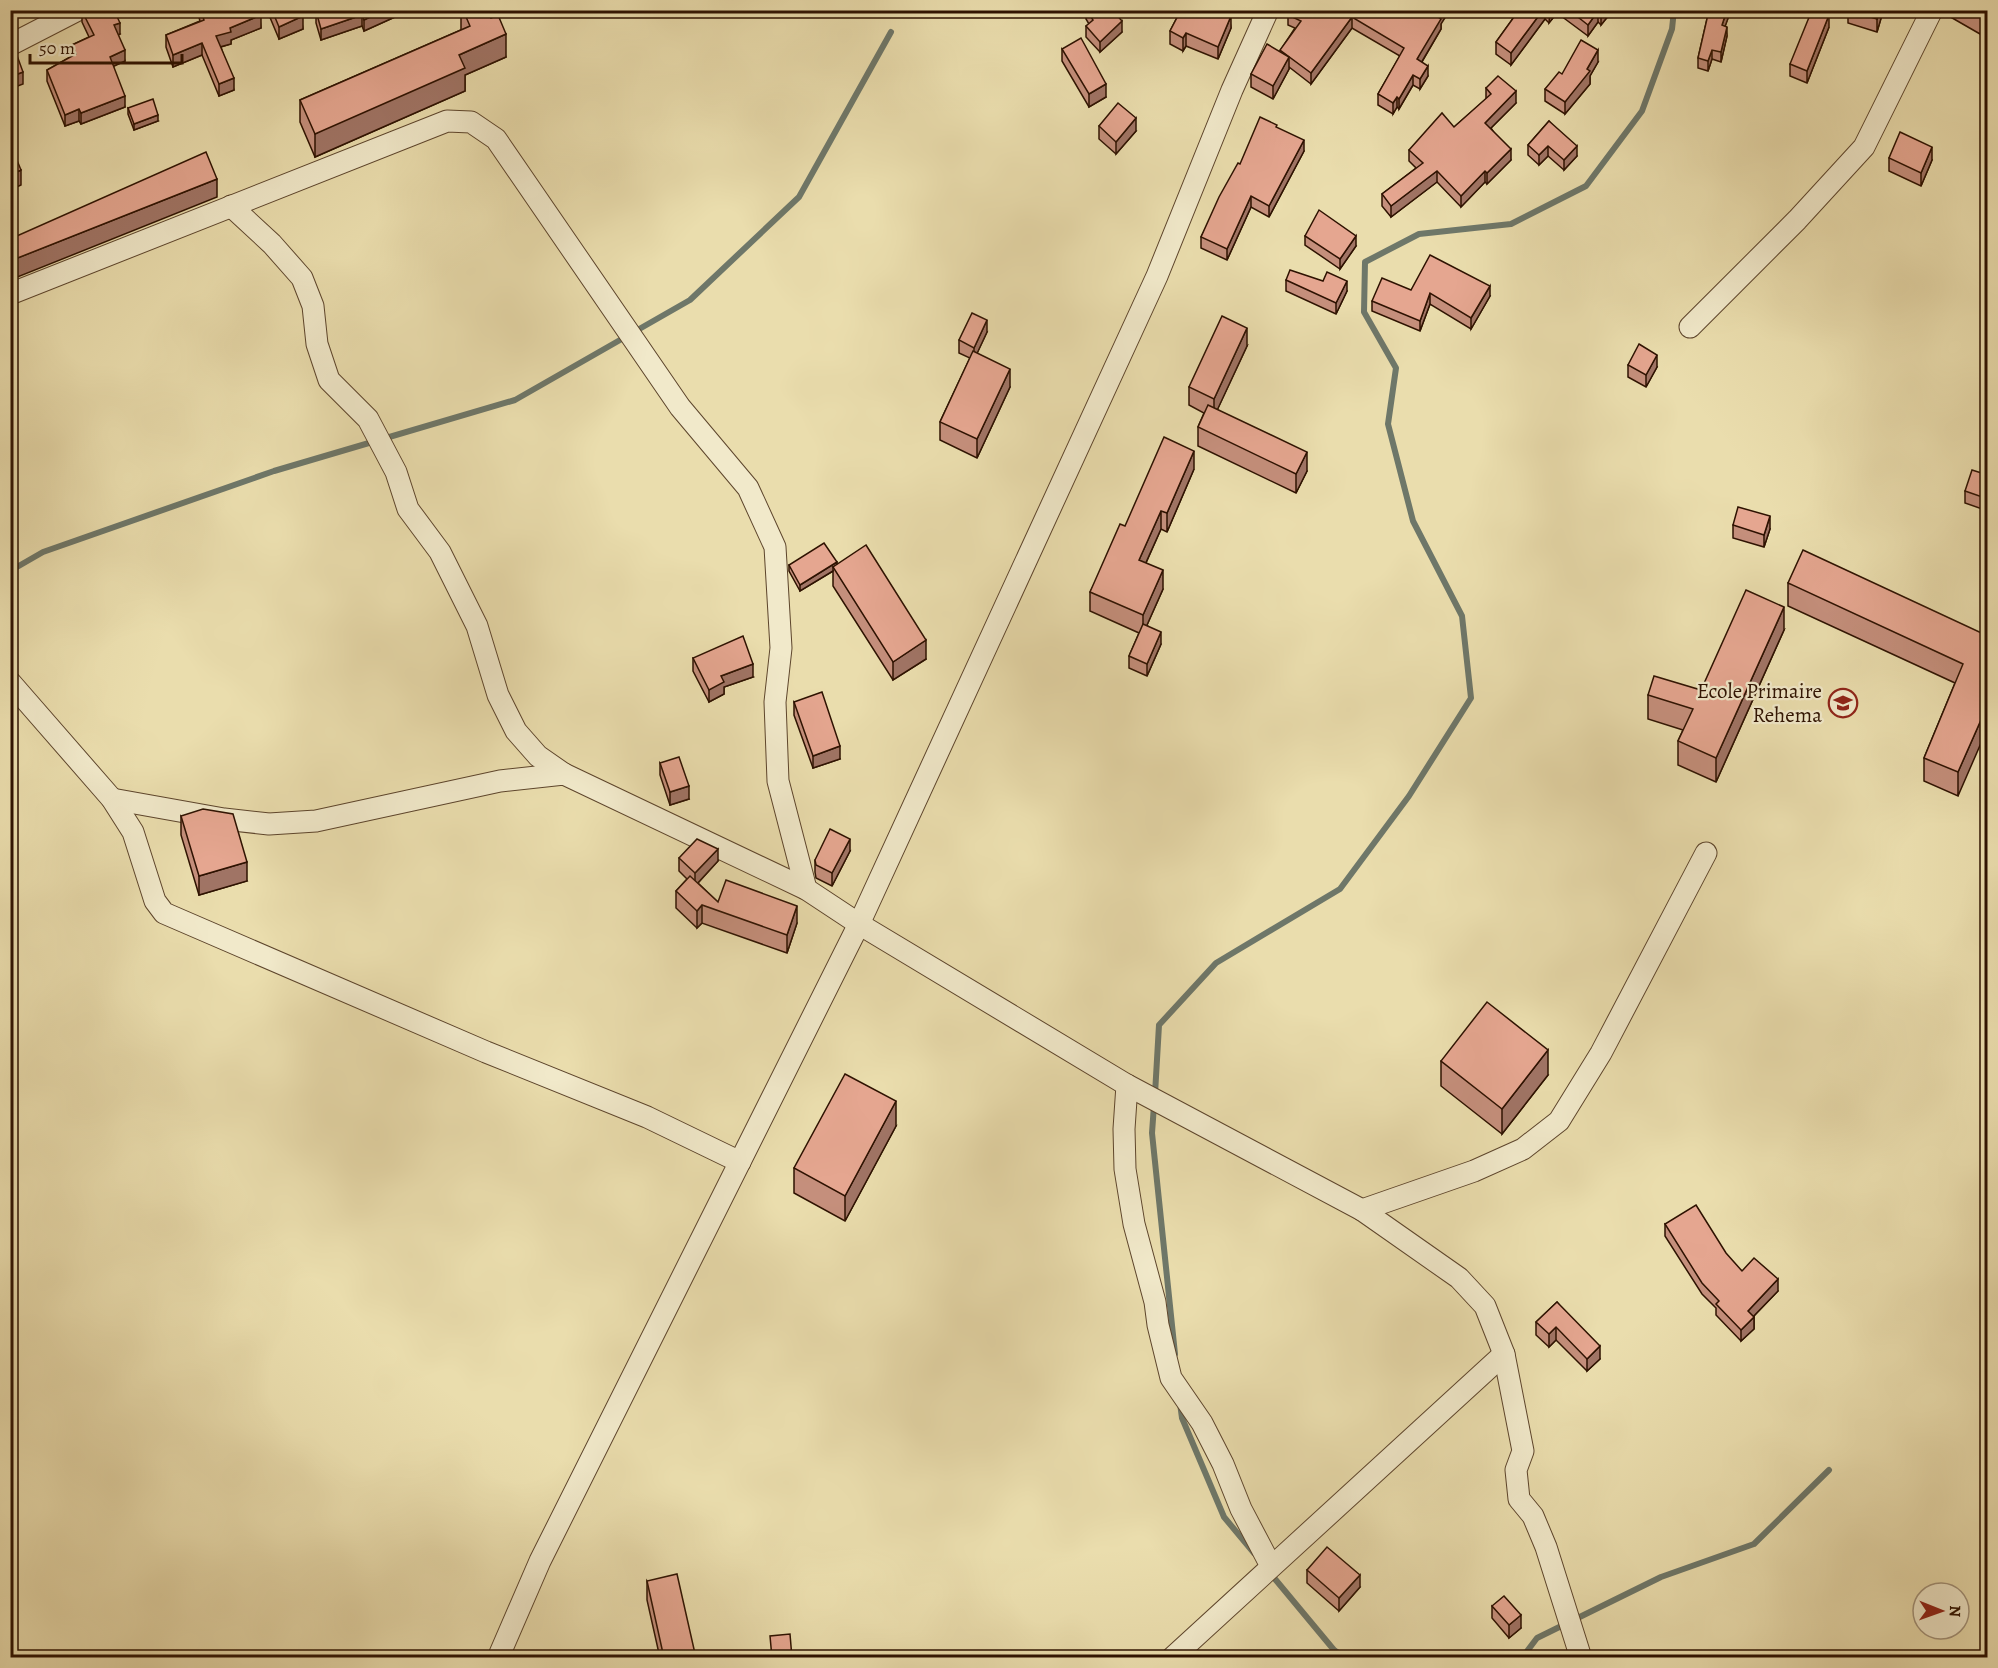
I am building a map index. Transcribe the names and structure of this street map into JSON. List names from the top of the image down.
{
  "places": {
    "school or university": ["Ecole Primaire Rehema"]
  },
  "scale_bar": "50 m",
  "north": "right"
}
